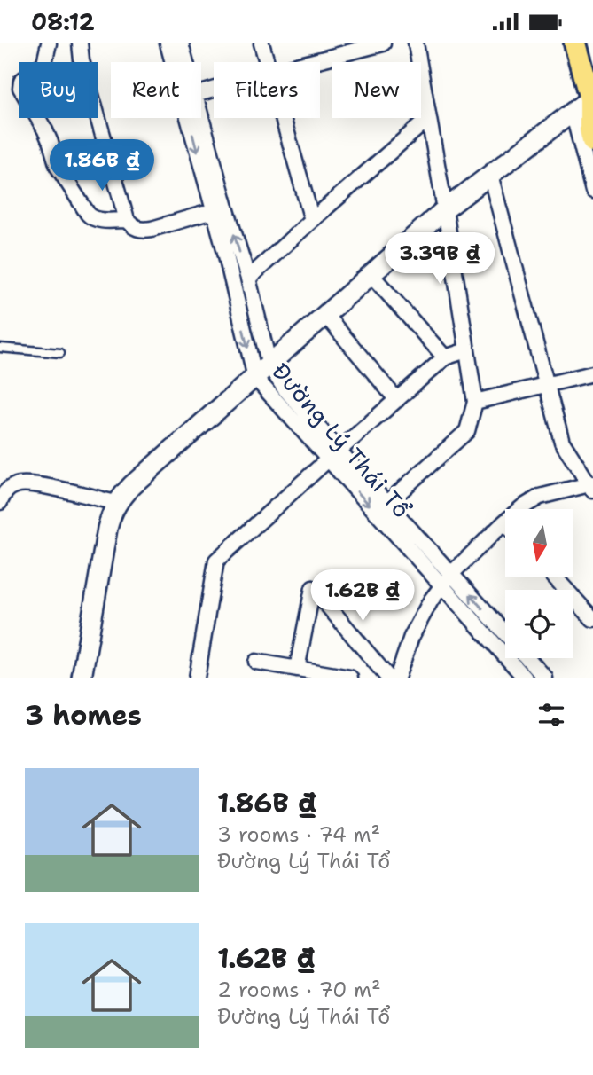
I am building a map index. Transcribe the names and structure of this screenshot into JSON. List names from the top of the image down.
{
  "streets": {
    "street": ["Đường Lý Thái Tổ"]
  },
  "north": "bottom",
  "page": {
    "status": "08:12",
    "chip": [
      "Buy",
      "Rent",
      "Filters",
      "New"
    ],
    "price": ["1.86B ₫", "3.39B ₫", "1.62B ₫"],
    "heading": "3 homes",
    "list": [
      {
        "name": "1.86B ₫",
        "note": "3 rooms · 74 m² · Đường Lý Thái Tổ"
      },
      {
        "name": "1.62B ₫",
        "note": "2 rooms · 70 m² · Đường Lý Thái Tổ"
      }
    ]
  }
}
